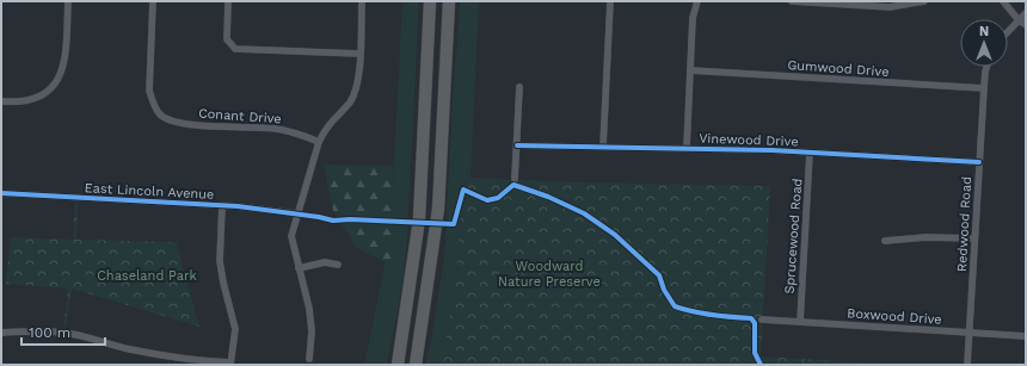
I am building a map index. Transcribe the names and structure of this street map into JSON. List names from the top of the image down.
{
  "streets": {
    "street": [
      "Gumwood Drive",
      "Conant Drive",
      "Vinewood Drive",
      "East Lincoln Avenue",
      "Redwood Road",
      "Sprucewood Road",
      "Boxwood Drive"
    ]
  },
  "crossings": [
    ["Gumwood Drive", "Redwood Road"],
    ["Vinewood Drive", "Redwood Road"],
    ["Vinewood Drive", "Sprucewood Road"],
    ["Redwood Road", "Boxwood Drive"],
    ["Sprucewood Road", "Boxwood Drive"]
  ],
  "parks": ["Woodward Nature Preserve", "Chaseland Park"],
  "scale_bar": "100 m",
  "north": "top"
}
